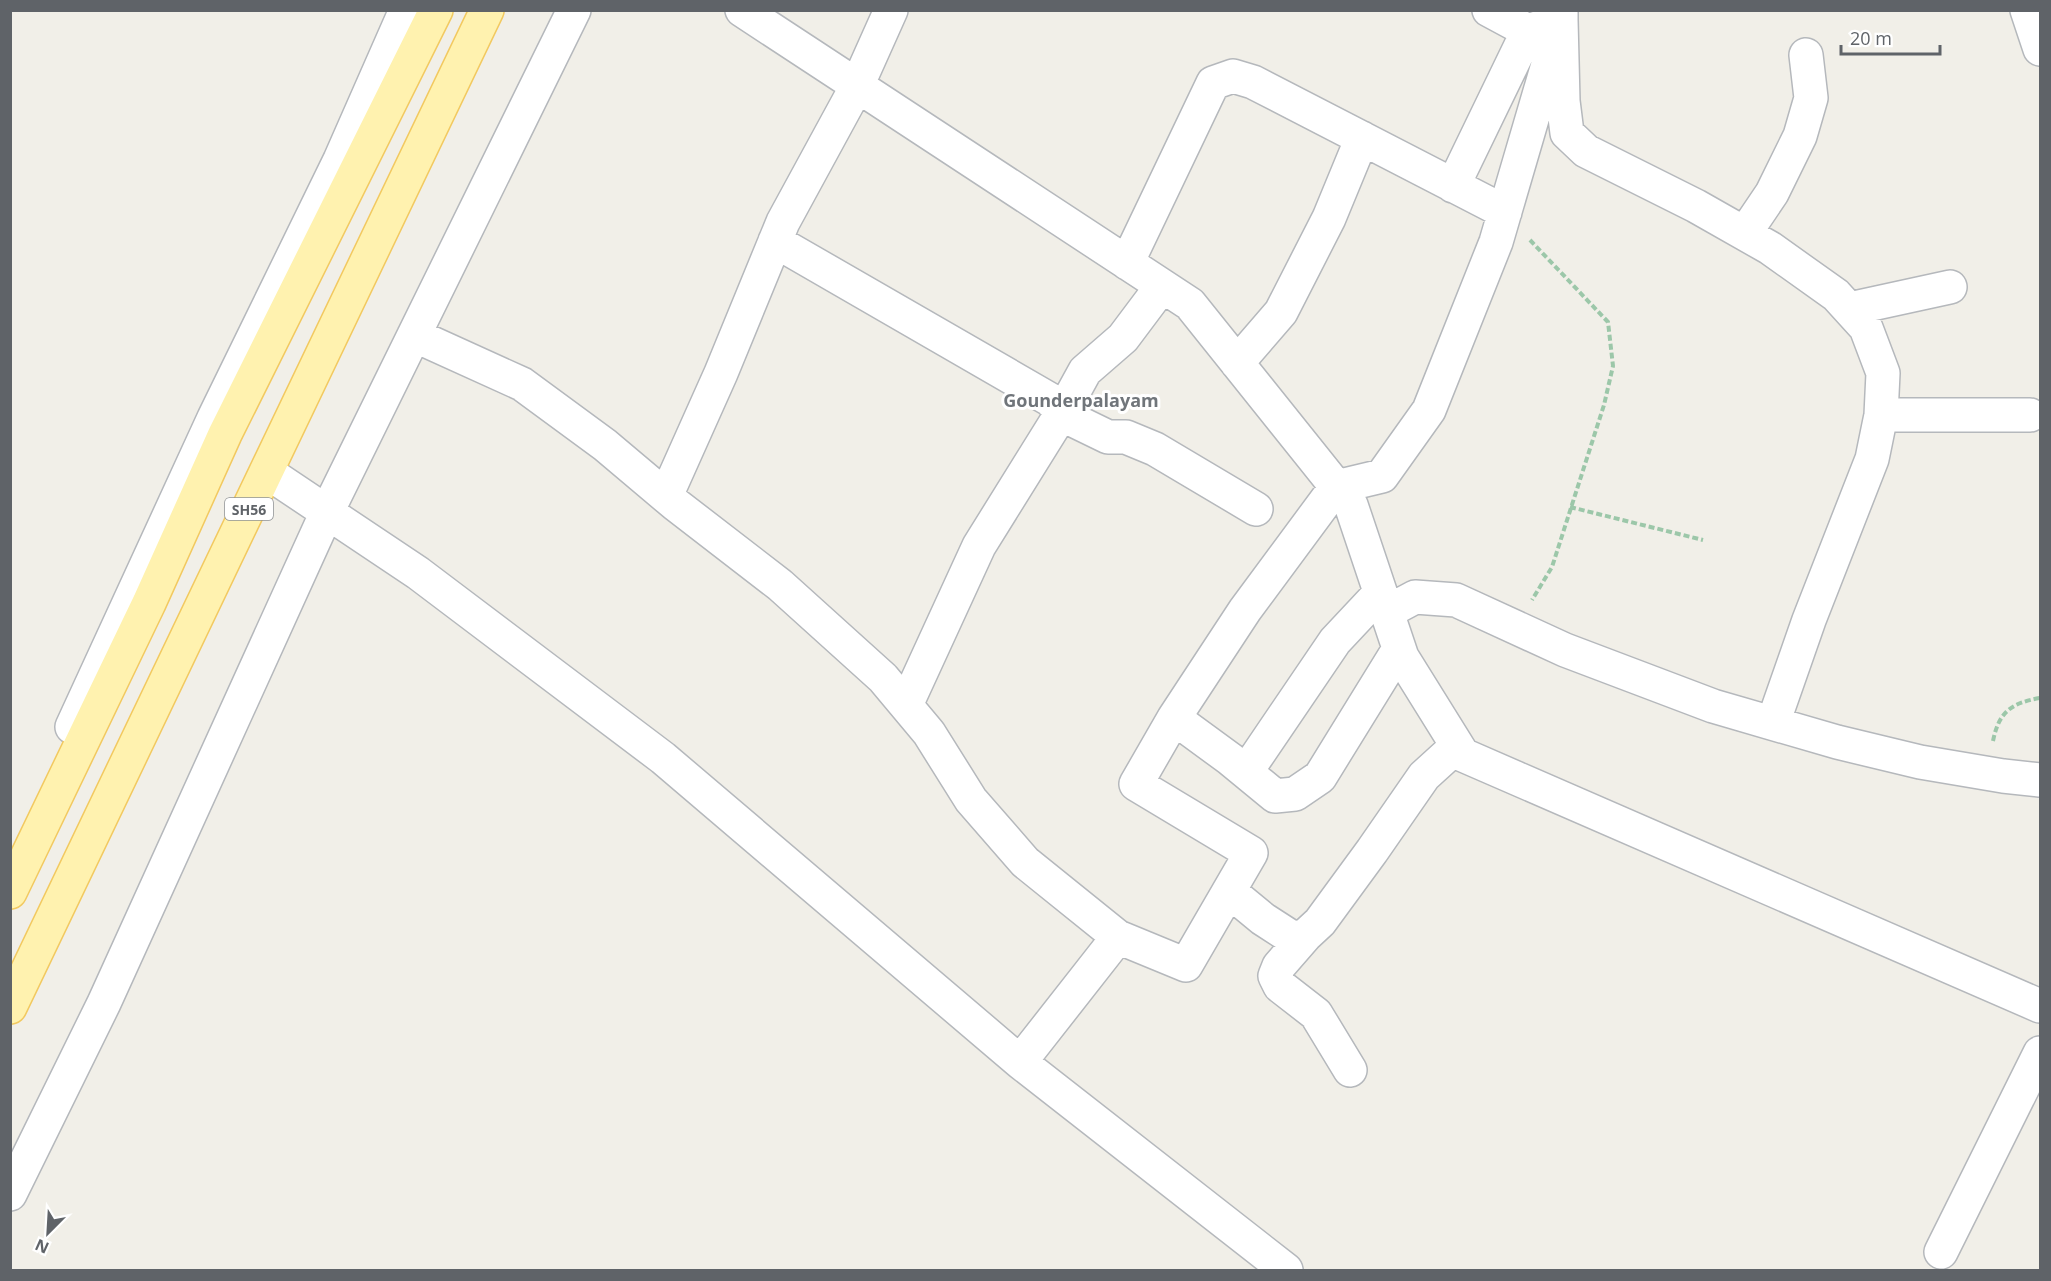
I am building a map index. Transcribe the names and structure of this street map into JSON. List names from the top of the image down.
{
  "streets": {
    "main road": ["SH56"]
  },
  "districts": ["Gounderpalayam"],
  "scale_bar": "20 m",
  "north": "bottom left"
}
